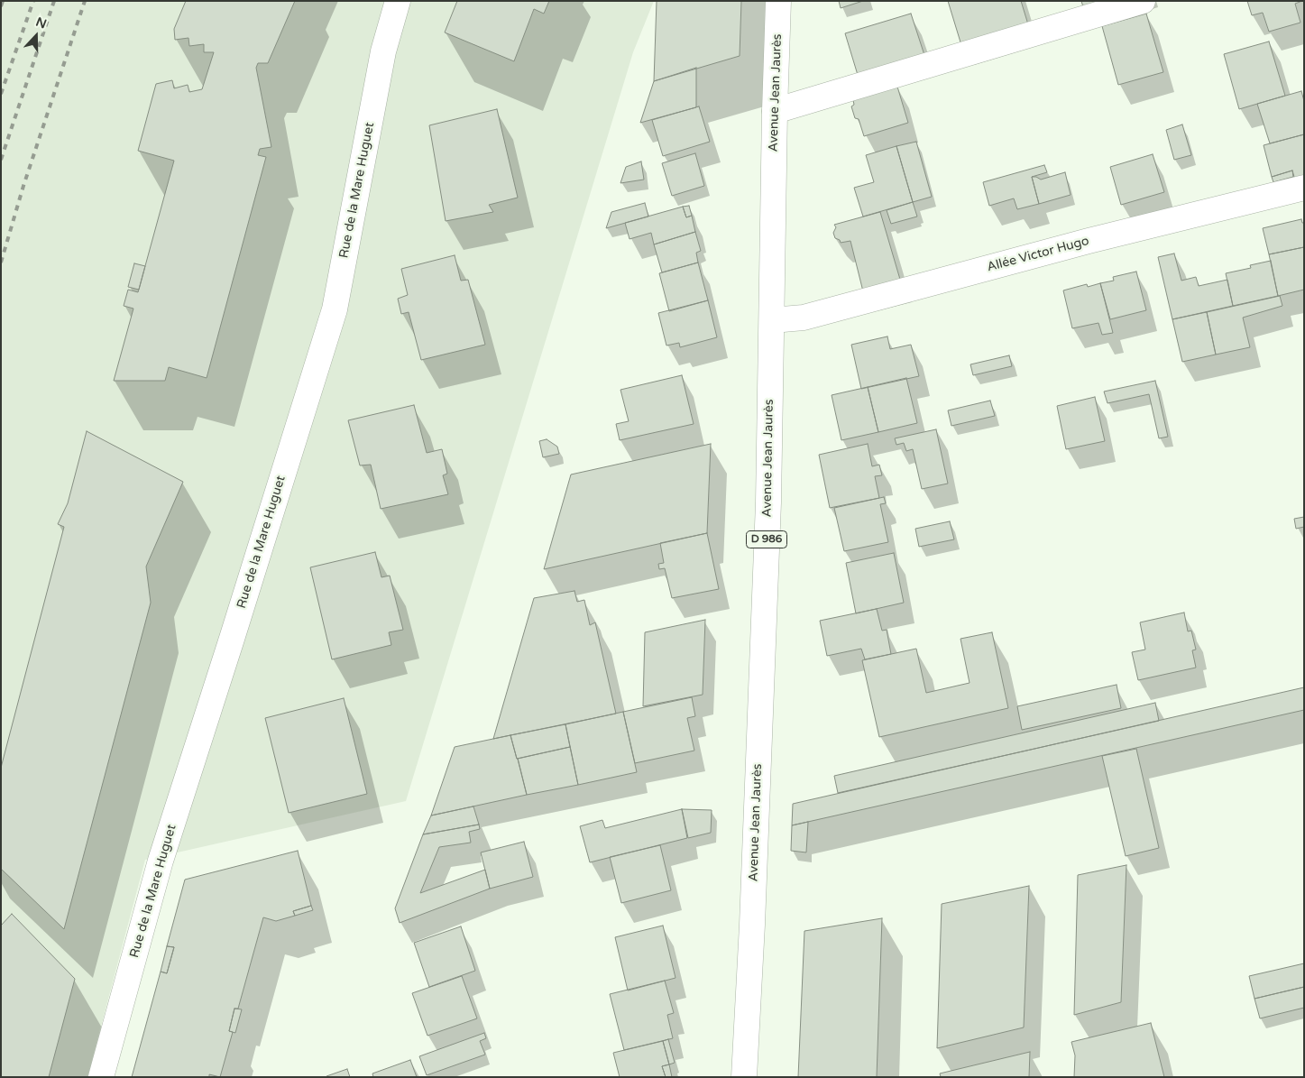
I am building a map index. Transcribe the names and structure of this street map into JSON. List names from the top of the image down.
{
  "streets": {
    "street": [
      "Avenue Jean Jaurès",
      "Rue de la Mare Huguet",
      "Allée Victor Hugo",
      "D 986"
    ]
  },
  "crossings": [
    ["Avenue Jean Jaurès", "Allée Victor Hugo"]
  ],
  "north": "top"
}
